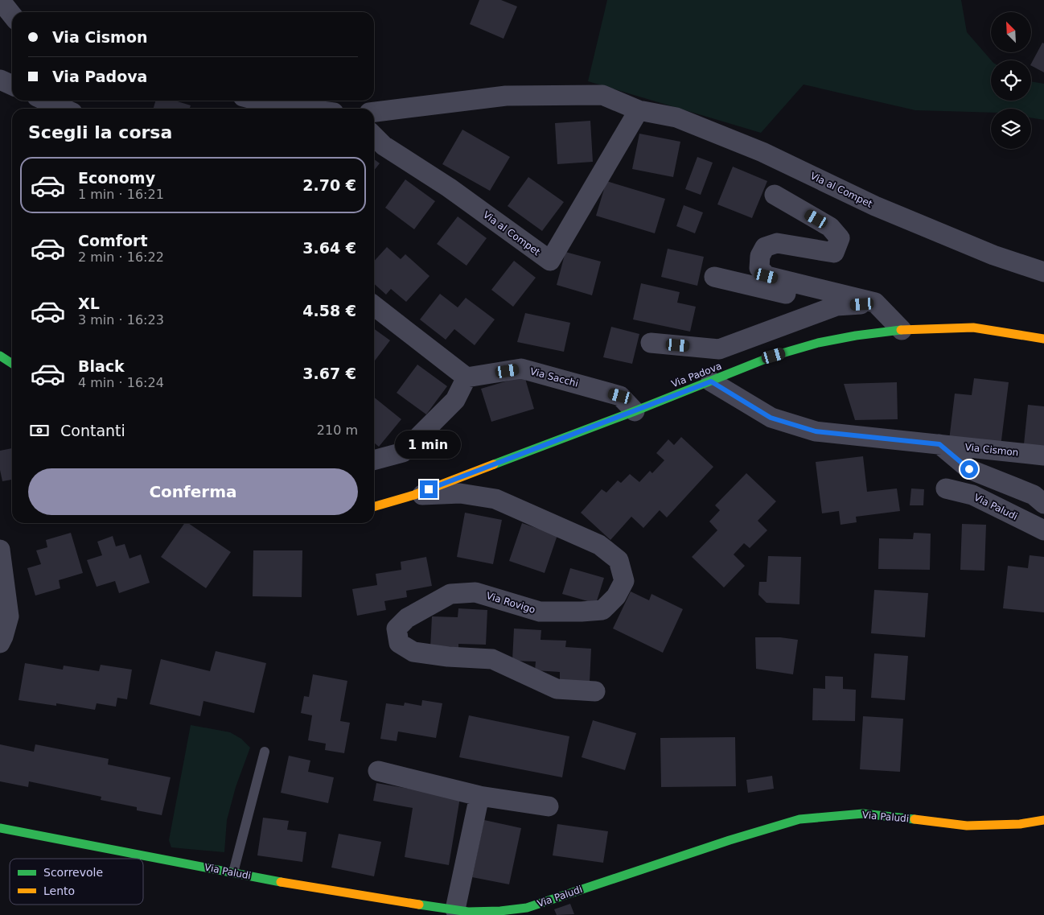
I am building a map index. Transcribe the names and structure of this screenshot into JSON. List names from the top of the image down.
{
  "streets": {
    "street": [
      "Via al Compet",
      "Via Padova",
      "Via Sacchi",
      "Via Cismon",
      "Via Paludi",
      "Via Rovigo"
    ]
  },
  "crossings": [
    ["Via Padova", "Via Sacchi"],
    ["Via Padova", "Via Cismon"],
    ["Via Padova", "Via Rovigo"]
  ],
  "legend": ["Scorrevole", "Lento"],
  "north": "top left",
  "page": {
    "banner": ["Via Cismon", "Via Padova"],
    "heading": "Scegli la corsa",
    "list": [
      {
        "name": "Economy",
        "note": "1 min · 16:21",
        "value": "2.70 €"
      },
      {
        "name": "Comfort",
        "note": "2 min · 16:22",
        "value": "3.64 €"
      },
      {
        "name": "XL",
        "note": "3 min · 16:23",
        "value": "4.58 €"
      },
      {
        "name": "Black",
        "note": "4 min · 16:24",
        "value": "3.67 €"
      }
    ],
    "pay": ["Contanti", "210 m"],
    "bubble": "1 min",
    "buttons": "Conferma"
  }
}
